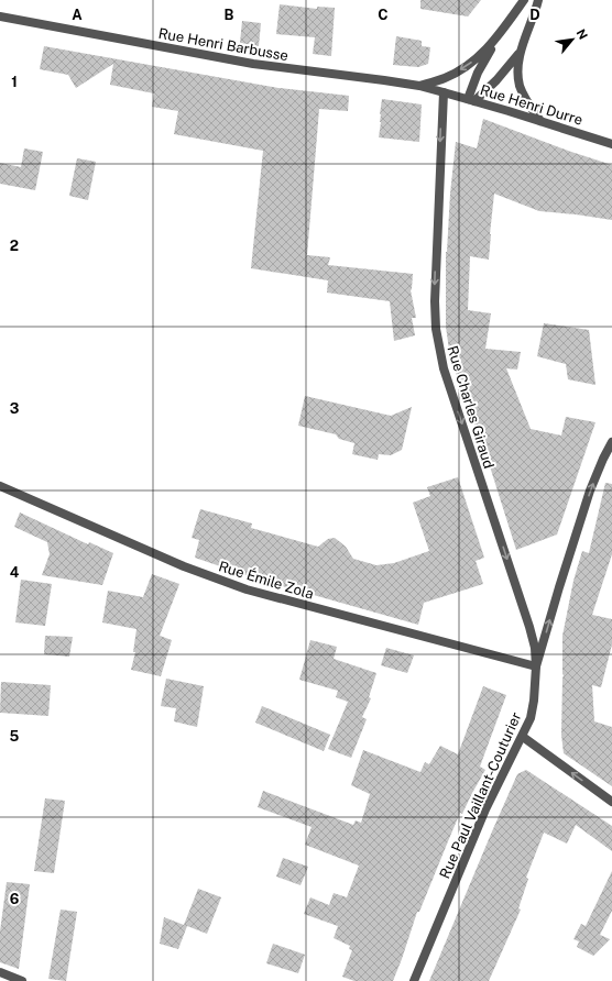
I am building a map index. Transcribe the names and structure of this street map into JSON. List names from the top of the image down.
{
  "streets": {
    "street": [
      "Rue Henri Barbusse",
      "Rue Henri Durre",
      "Rue Charles Giraud",
      "Rue Émile Zola",
      "Rue Paul Vaillant-Couturier"
    ]
  },
  "crossings": [
    ["Rue Henri Barbusse", "Rue Henri Durre"],
    ["Rue Henri Barbusse", "Rue Charles Giraud"],
    ["Rue Henri Durre", "Rue Charles Giraud"],
    ["Rue Charles Giraud", "Rue Émile Zola"],
    ["Rue Charles Giraud", "Rue Paul Vaillant-Couturier"],
    ["Rue Émile Zola", "Rue Paul Vaillant-Couturier"]
  ],
  "one_way": ["Rue Charles Giraud", "Rue Paul Vaillant-Couturier"],
  "north": "top right",
  "grid": {
    "columns": [
      "A",
      "B",
      "C",
      "D"
    ],
    "rows": [
      "1",
      "2",
      "3",
      "4",
      "5",
      "6"
    ]
  }
}
